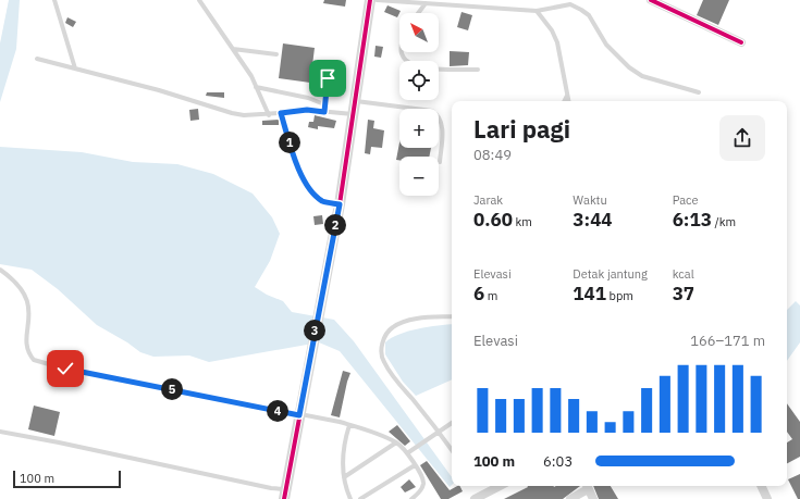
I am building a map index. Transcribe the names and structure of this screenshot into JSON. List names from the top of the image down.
{
  "scale_bar": "100 m",
  "north": "top left",
  "page": {
    "map_buttons": ["+", "−"],
    "heading": ["Lari pagi", "08:49"],
    "pins": [
      "1",
      "2",
      "3",
      "5",
      "4"
    ],
    "stats": [
      ["Jarak", "0.60 km"],
      ["Waktu", "3:44"],
      ["Pace", "6:13 /km"],
      ["Elevasi", "6 m"],
      ["Detak jantung", "141 bpm"],
      ["kcal", "37"]
    ],
    "chart": ["Elevasi", "166–171 m"],
    "list": [
      {
        "name": "100 m",
        "note": "6:03"
      }
    ],
    "scale": "100 m"
  }
}
